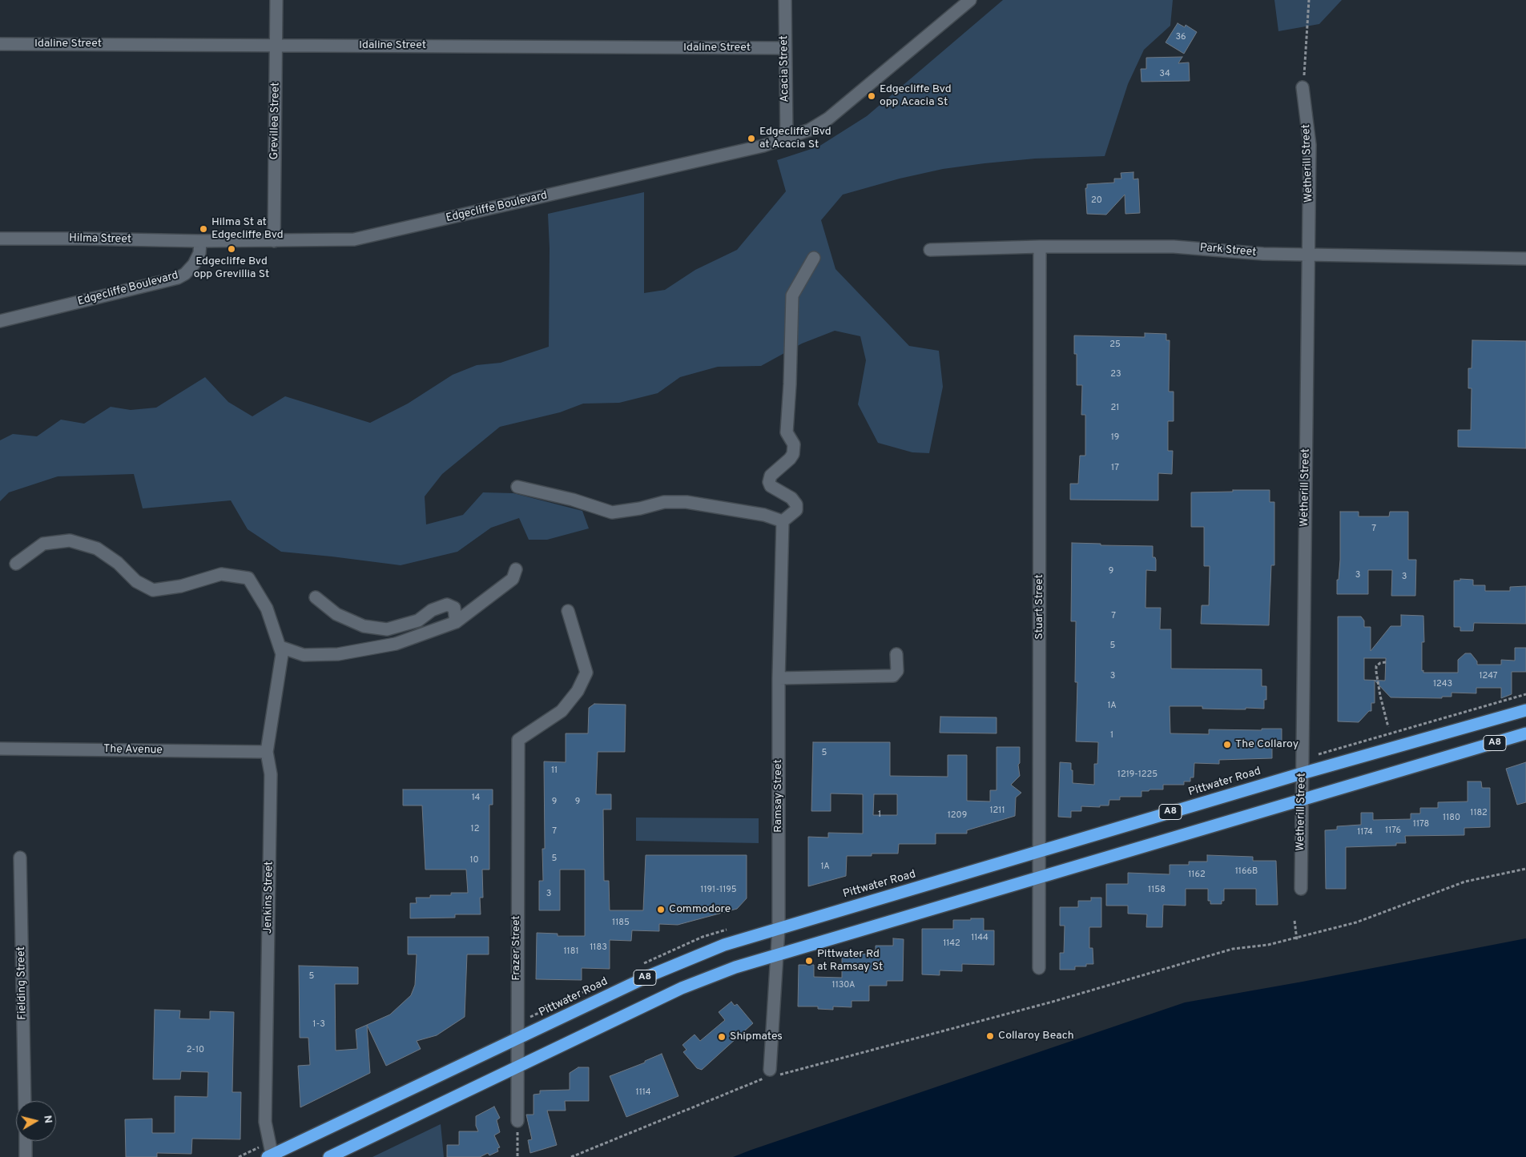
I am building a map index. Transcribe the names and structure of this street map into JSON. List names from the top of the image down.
{
  "streets": {
    "highway": ["A8", "Pittwater Road"],
    "street": [
      "Idaline Street",
      "Acacia Street",
      "Grevillea Street",
      "Wetherill Street",
      "Edgecliffe Boulevard",
      "Hilma Street",
      "Park Street",
      "Stuart Street",
      "The Avenue",
      "Ramsay Street",
      "Jenkins Street",
      "Frazer Street",
      "Fielding Street"
    ]
  },
  "crossings": [
    ["Idaline Street", "Acacia Street"],
    ["Idaline Street", "Grevillea Street"],
    ["Acacia Street", "Edgecliffe Boulevard"],
    ["Grevillea Street", "Edgecliffe Boulevard"],
    ["Wetherill Street", "Park Street"],
    ["Wetherill Street", "A8"],
    ["Wetherill Street", "Pittwater Road"],
    ["Edgecliffe Boulevard", "Hilma Street"],
    ["Park Street", "Stuart Street"],
    ["Stuart Street", "A8"],
    ["Stuart Street", "Pittwater Road"],
    ["A8", "Ramsay Street"],
    ["A8", "Frazer Street"],
    ["The Avenue", "Jenkins Street"],
    ["Pittwater Road", "Ramsay Street"],
    ["Pittwater Road", "Jenkins Street"],
    ["Pittwater Road", "Frazer Street"]
  ],
  "places": [
    "Edgecliffe Bvd opp Acacia St",
    "Edgecliffe Bvd at Acacia St",
    "Hilma St at Edgecliffe Bvd",
    "Edgecliffe Bvd opp Grevillia St",
    "The Collaroy",
    "Commodore",
    "Pittwater Rd at Ramsay St",
    "Collaroy Beach",
    "Shipmates"
  ],
  "house_numbers": [
    "36",
    "34",
    "20",
    "25",
    "23",
    "21",
    "19",
    "17",
    "7",
    "9",
    "3",
    "3",
    "7",
    "5",
    "3",
    "1247",
    "1243",
    "1A",
    "1",
    "5",
    "11",
    "1219-1225",
    "14",
    "9",
    "9",
    "1211",
    "1182",
    "1",
    "1209",
    "1180",
    "1178",
    "12",
    "1176",
    "7",
    "1174",
    "5",
    "10",
    "1A",
    "1166B",
    "1162",
    "1191-1195",
    "1158",
    "3",
    "1185",
    "1144",
    "1142",
    "1183",
    "1181",
    "5",
    "1130A",
    "1-3",
    "2-10",
    "1114"
  ],
  "north": "right"
}
